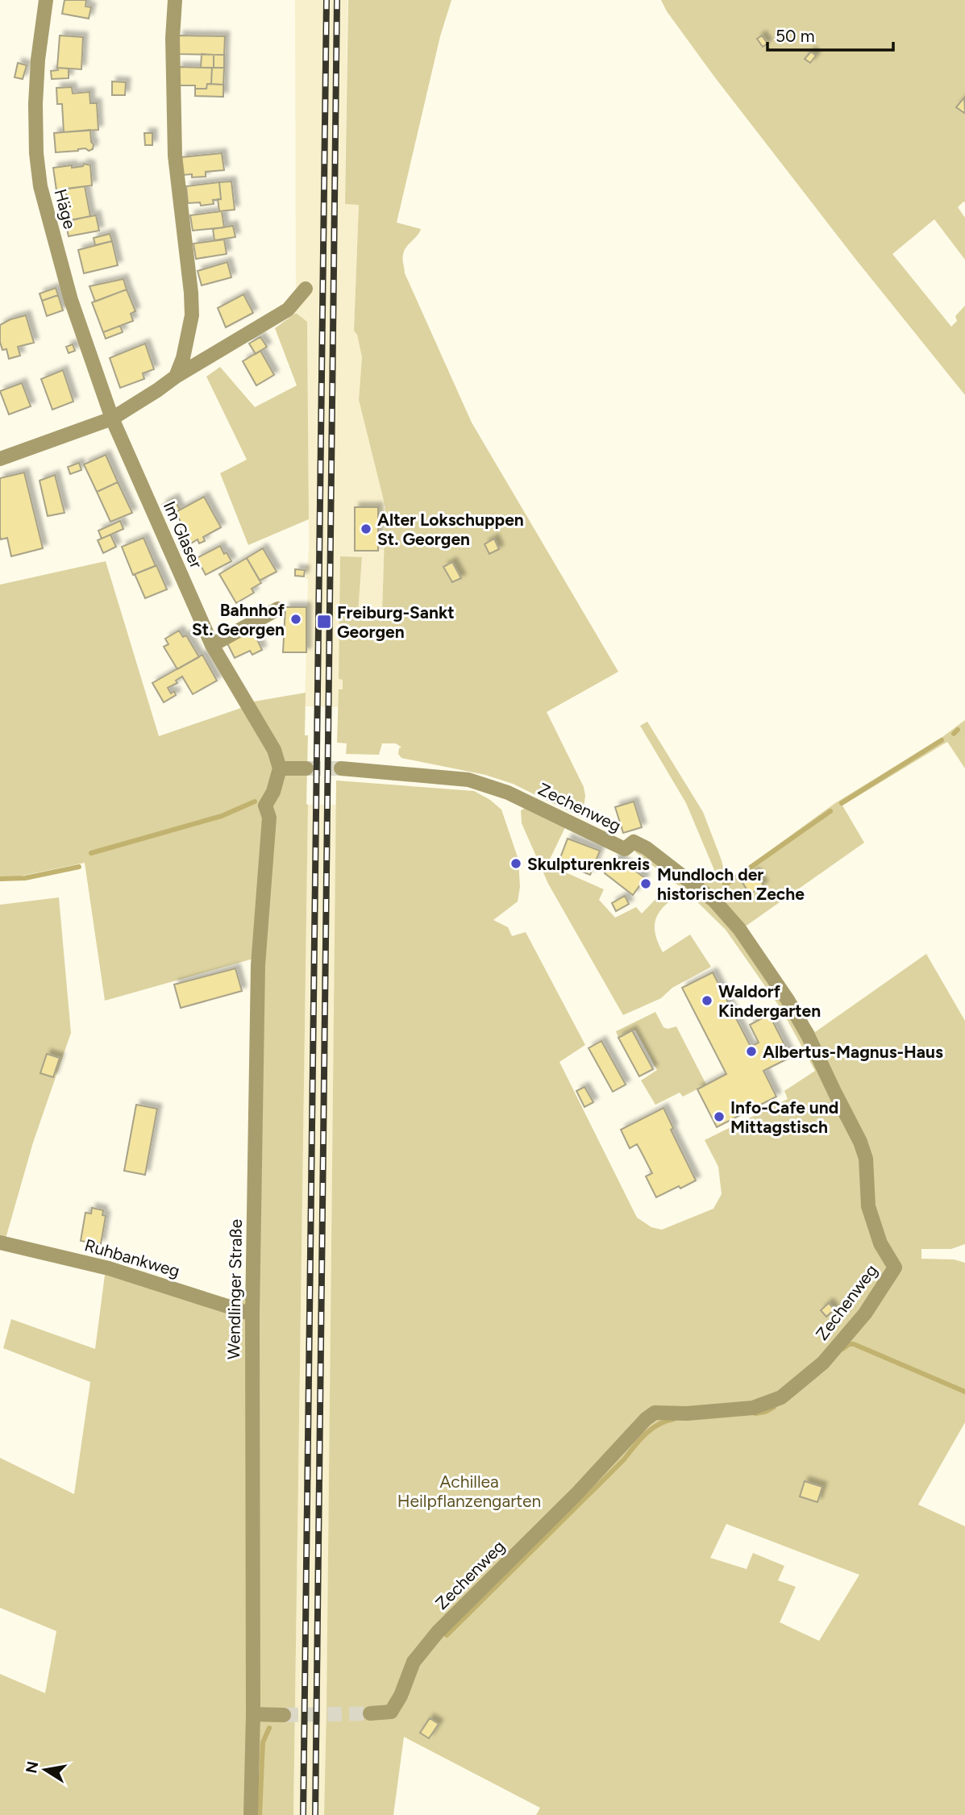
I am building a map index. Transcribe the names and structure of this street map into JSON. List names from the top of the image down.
{
  "streets": {
    "street": [
      "Häge",
      "Im Glaser",
      "Zechenweg",
      "Ruhbankweg",
      "Wendlinger Straße"
    ]
  },
  "crossings": [
    ["Häge", "Im Glaser"],
    ["Im Glaser", "Wendlinger Straße"],
    ["Ruhbankweg", "Wendlinger Straße"]
  ],
  "parks": ["Achillea Heilpflanzengarten"],
  "places": {
    "other": [
      "Alter Lokschuppen St. Georgen",
      "Bahnhof St. Georgen",
      "Skulpturenkreis",
      "Mundloch der historischen Zeche",
      "Waldorf Kindergarten",
      "Albertus-Magnus-Haus",
      "Info-Cafe und Mittagstisch"
    ],
    "transit": ["Freiburg-Sankt Georgen"]
  },
  "scale_bar": "50 m",
  "north": "left"
}
